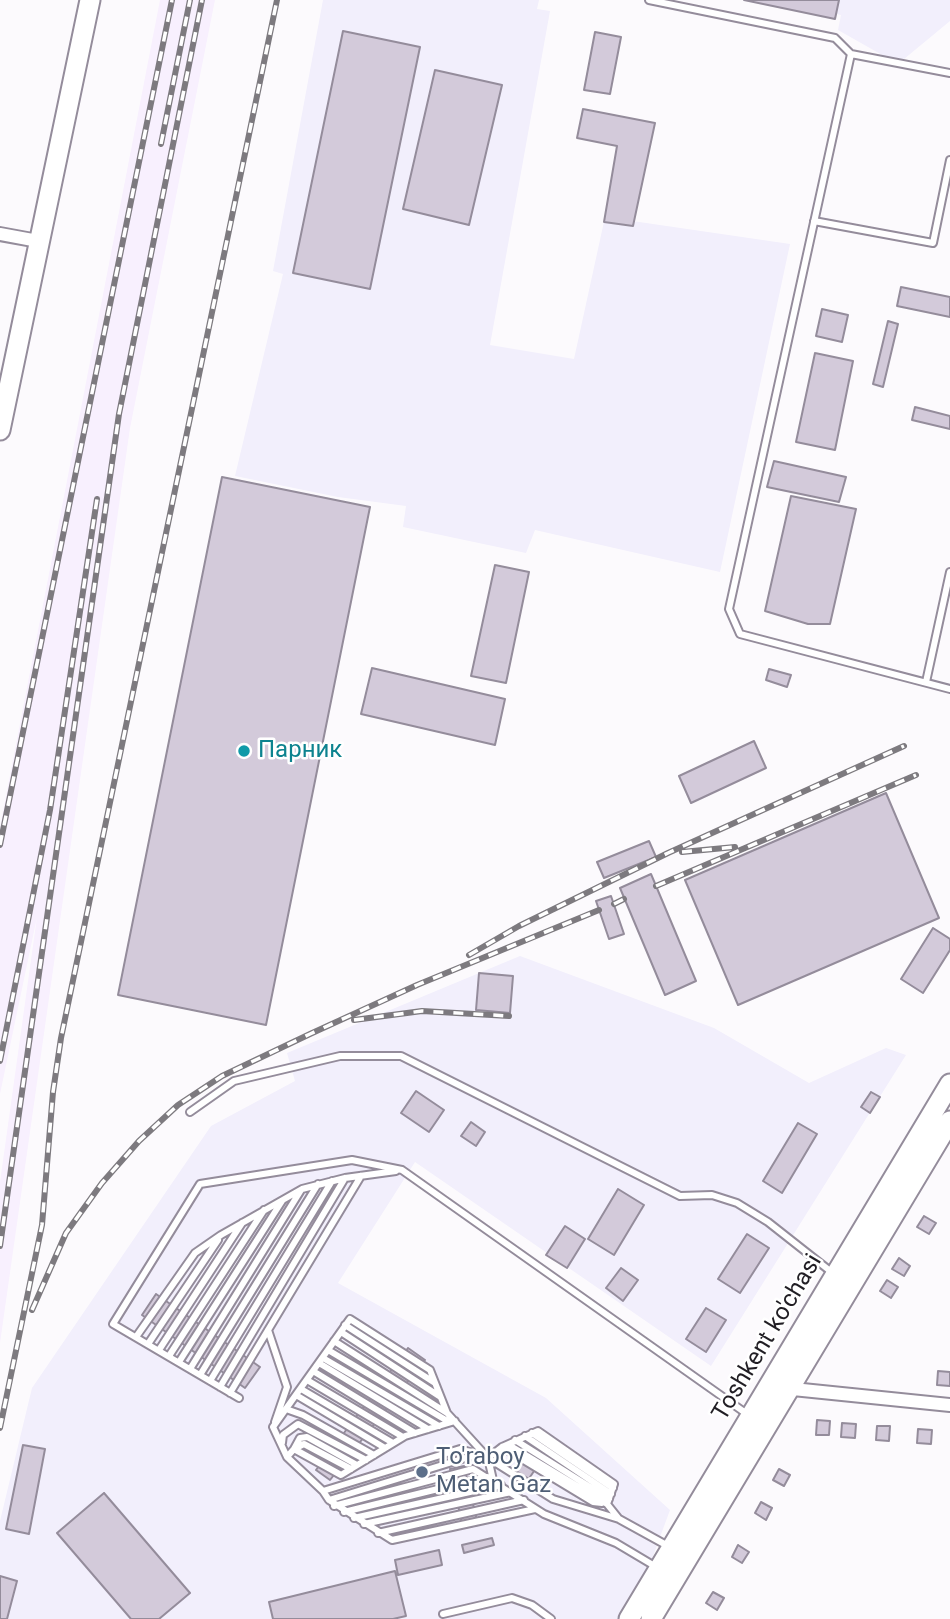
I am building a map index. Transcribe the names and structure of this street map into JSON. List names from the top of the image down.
{
  "streets": {
    "main road": ["Toshkent ko'chasi"]
  },
  "places": ["Парник", "To'raboy Metan Gaz"]
}
